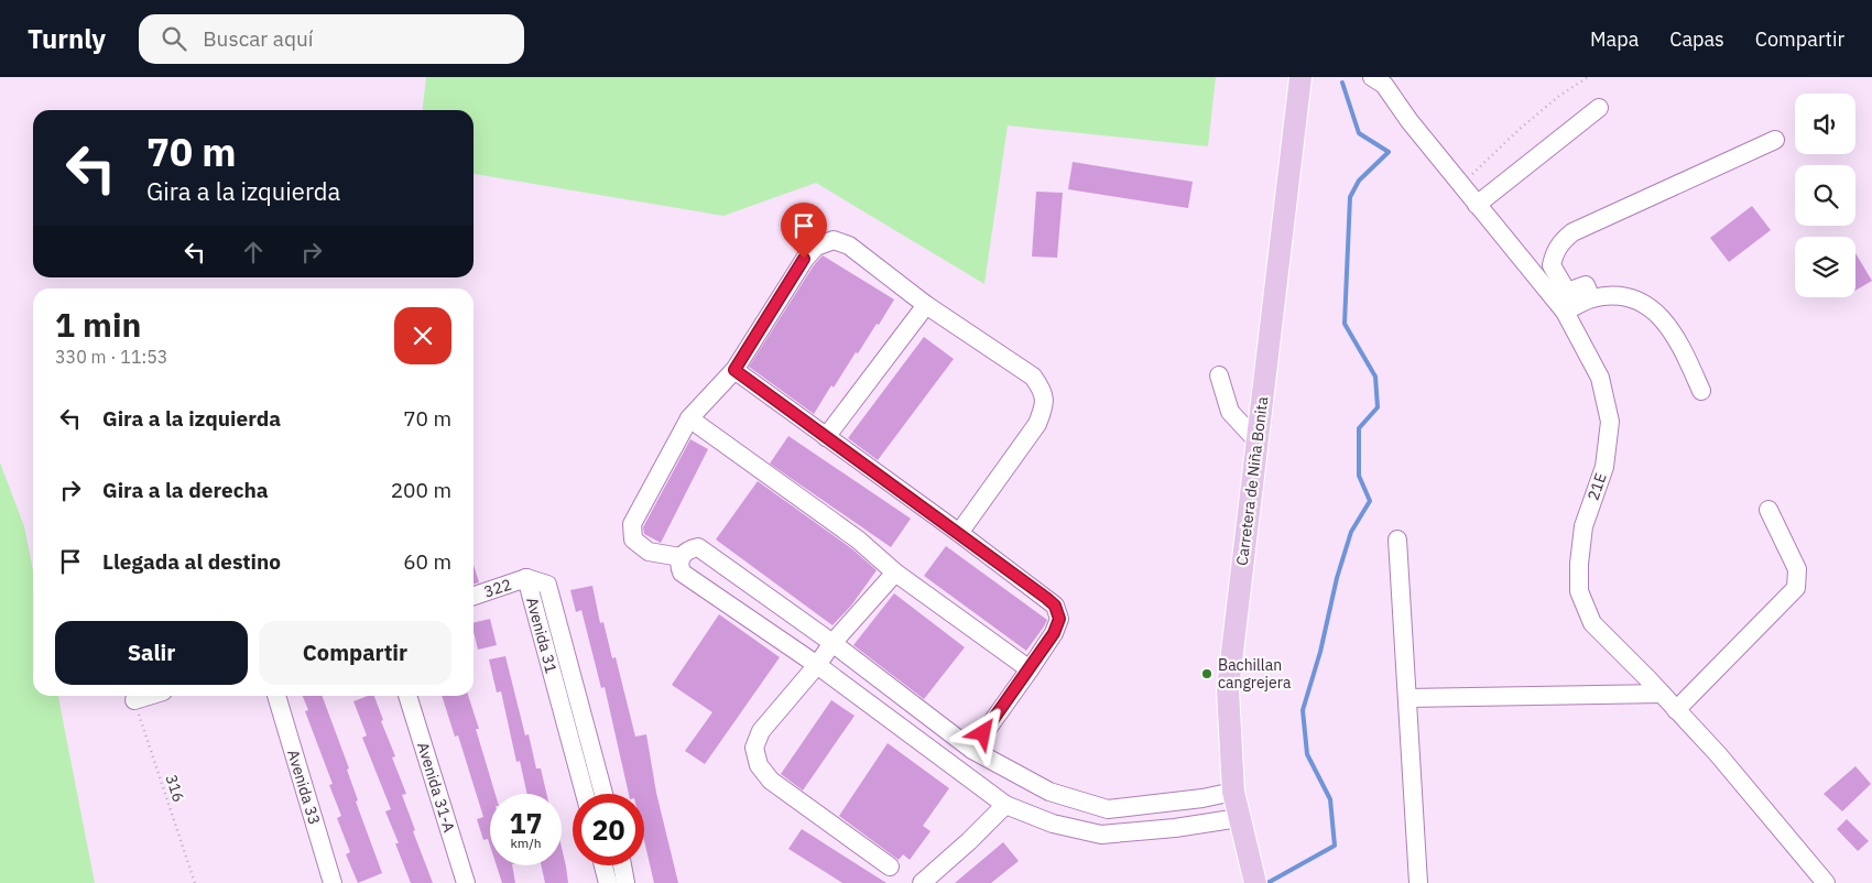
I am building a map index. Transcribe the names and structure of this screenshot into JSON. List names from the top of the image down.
{
  "streets": {
    "main road": ["Carretera de Niña Bonita"],
    "street": [
      "21E",
      "322",
      "Avenida 31",
      "Avenida 33",
      "Avenida 31-A"
    ],
    "path": ["316"]
  },
  "crossings": [
    ["322", "Avenida 31"]
  ],
  "places": ["Bachillan cangrejera"],
  "page": {
    "header": "Turnly",
    "search": "Buscar aquí",
    "nav": ["Mapa", "Capas", "Compartir"],
    "turn": ["70 m", "Gira a la izquierda"],
    "heading": ["1 min", "330 m · 11:53"],
    "list": [
      {
        "name": "Gira a la izquierda",
        "value": "70 m"
      },
      {
        "name": "Gira a la derecha",
        "value": "200 m"
      },
      {
        "name": "Llegada al destino",
        "value": "60 m"
      }
    ],
    "buttons": ["Salir", "Compartir"],
    "speed": "17 km/h",
    "limit": "20"
  }
}
